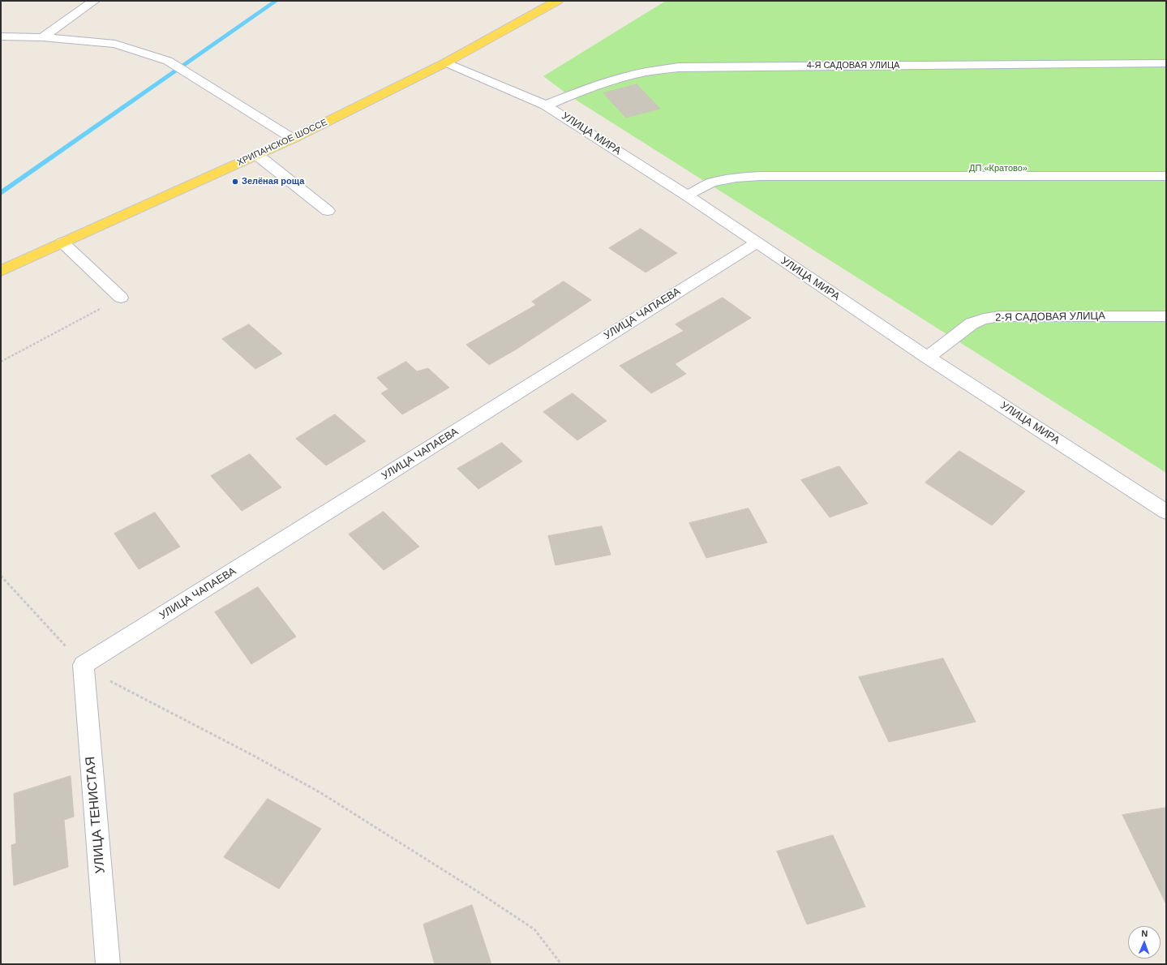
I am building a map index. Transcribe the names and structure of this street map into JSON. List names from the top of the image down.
{
  "streets": {
    "main road": ["ХРИПАНСКОЕ ШОССЕ"],
    "street": [
      "4-Я САДОВАЯ УЛИЦА",
      "УЛИЦА МИРА",
      "УЛИЦА ЧАПАЕВА",
      "2-Я САДОВАЯ УЛИЦА",
      "УЛИЦА ТЕНИСТАЯ"
    ]
  },
  "crossings": [
    ["4-Я САДОВАЯ УЛИЦА", "УЛИЦА МИРА"],
    ["УЛИЦА МИРА", "ХРИПАНСКОЕ ШОССЕ"],
    ["УЛИЦА МИРА", "УЛИЦА ЧАПАЕВА"],
    ["УЛИЦА МИРА", "2-Я САДОВАЯ УЛИЦА"],
    ["УЛИЦА ЧАПАЕВА", "УЛИЦА ТЕНИСТАЯ"]
  ],
  "parks": ["ДП «Кратово»"],
  "places": ["Зелёная роща"],
  "north": "top"
}
